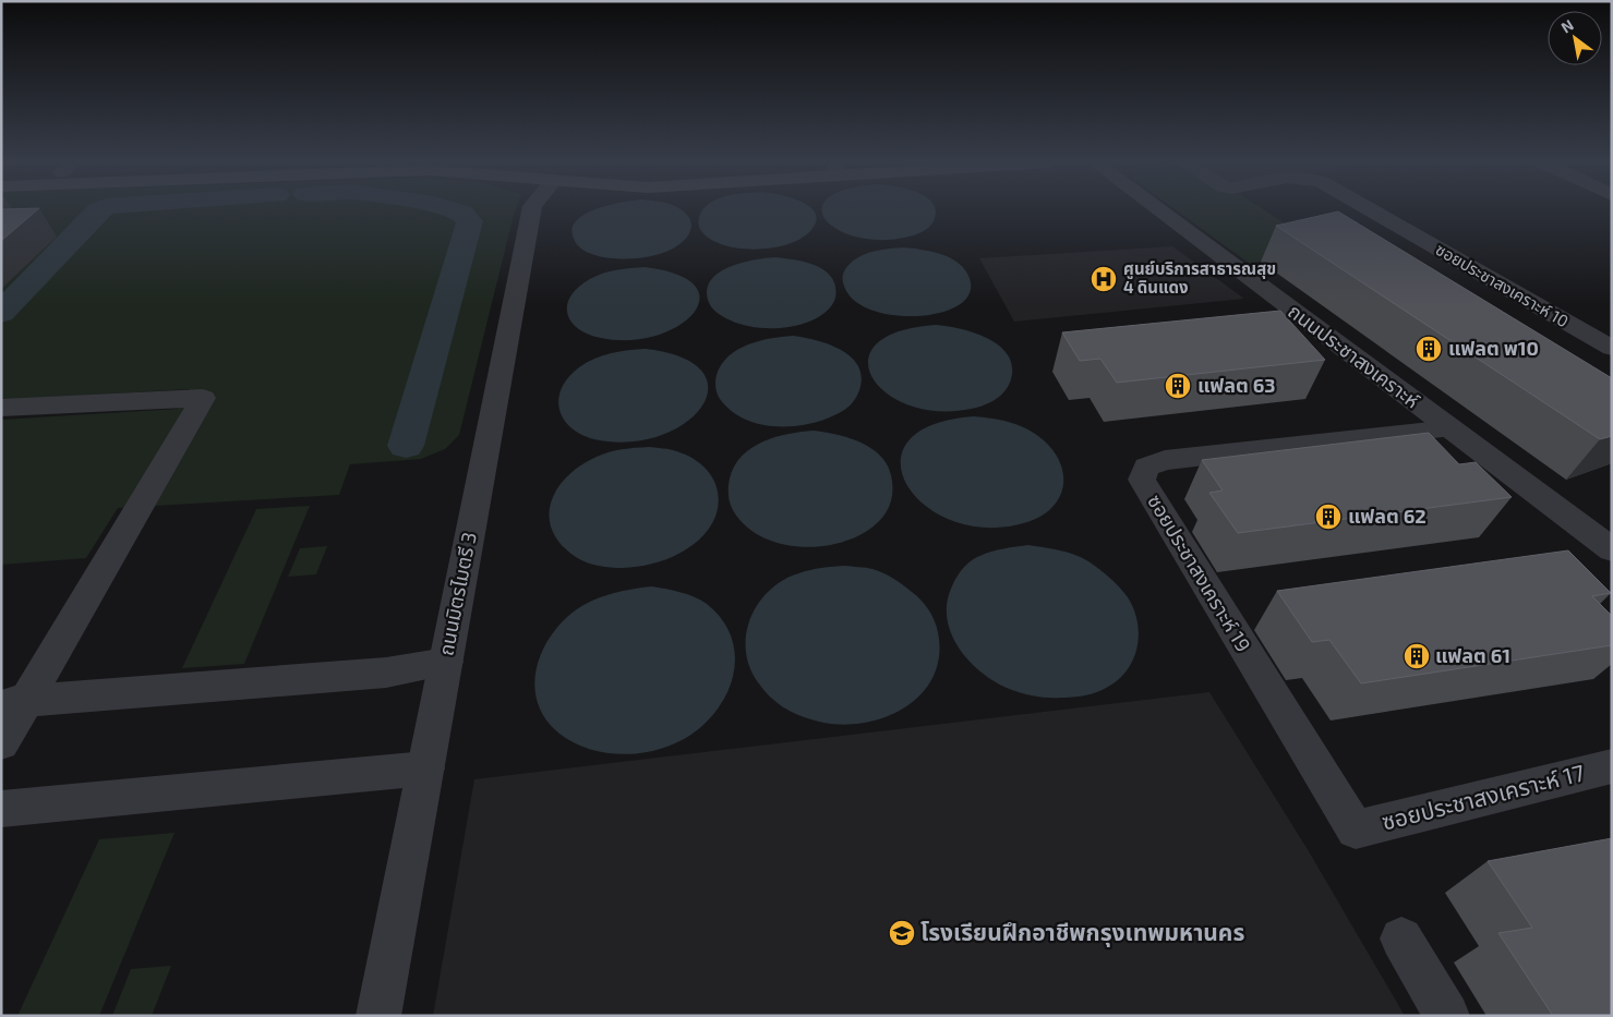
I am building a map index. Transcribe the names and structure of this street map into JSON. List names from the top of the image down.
{
  "streets": {
    "street": [
      "ซอยประชาสงเคราะห์ 10",
      "ถนนประชาสงเคราะห์",
      "ซอยประชาสงเคราะห์ 19",
      "ถนนมิตรไมตรี 3",
      "ซอยประชาสงเคราะห์ 17"
    ]
  },
  "crossings": [
    ["ถนนประชาสงเคราะห์", "ซอยประชาสงเคราะห์ 19"],
    ["ซอยประชาสงเคราะห์ 19", "ซอยประชาสงเคราะห์ 17"]
  ],
  "places": {
    "hospital": ["ศูนย์บริการสาธารณสุข 4 ดินแดง"],
    "building": [
      "แฟลต พ10",
      "แฟลต 63",
      "แฟลต 62",
      "แฟลต 61"
    ],
    "school or university": ["โรงเรียนฝึกอาชีพกรุงเทพมหานคร"]
  },
  "north": "top left"
}
